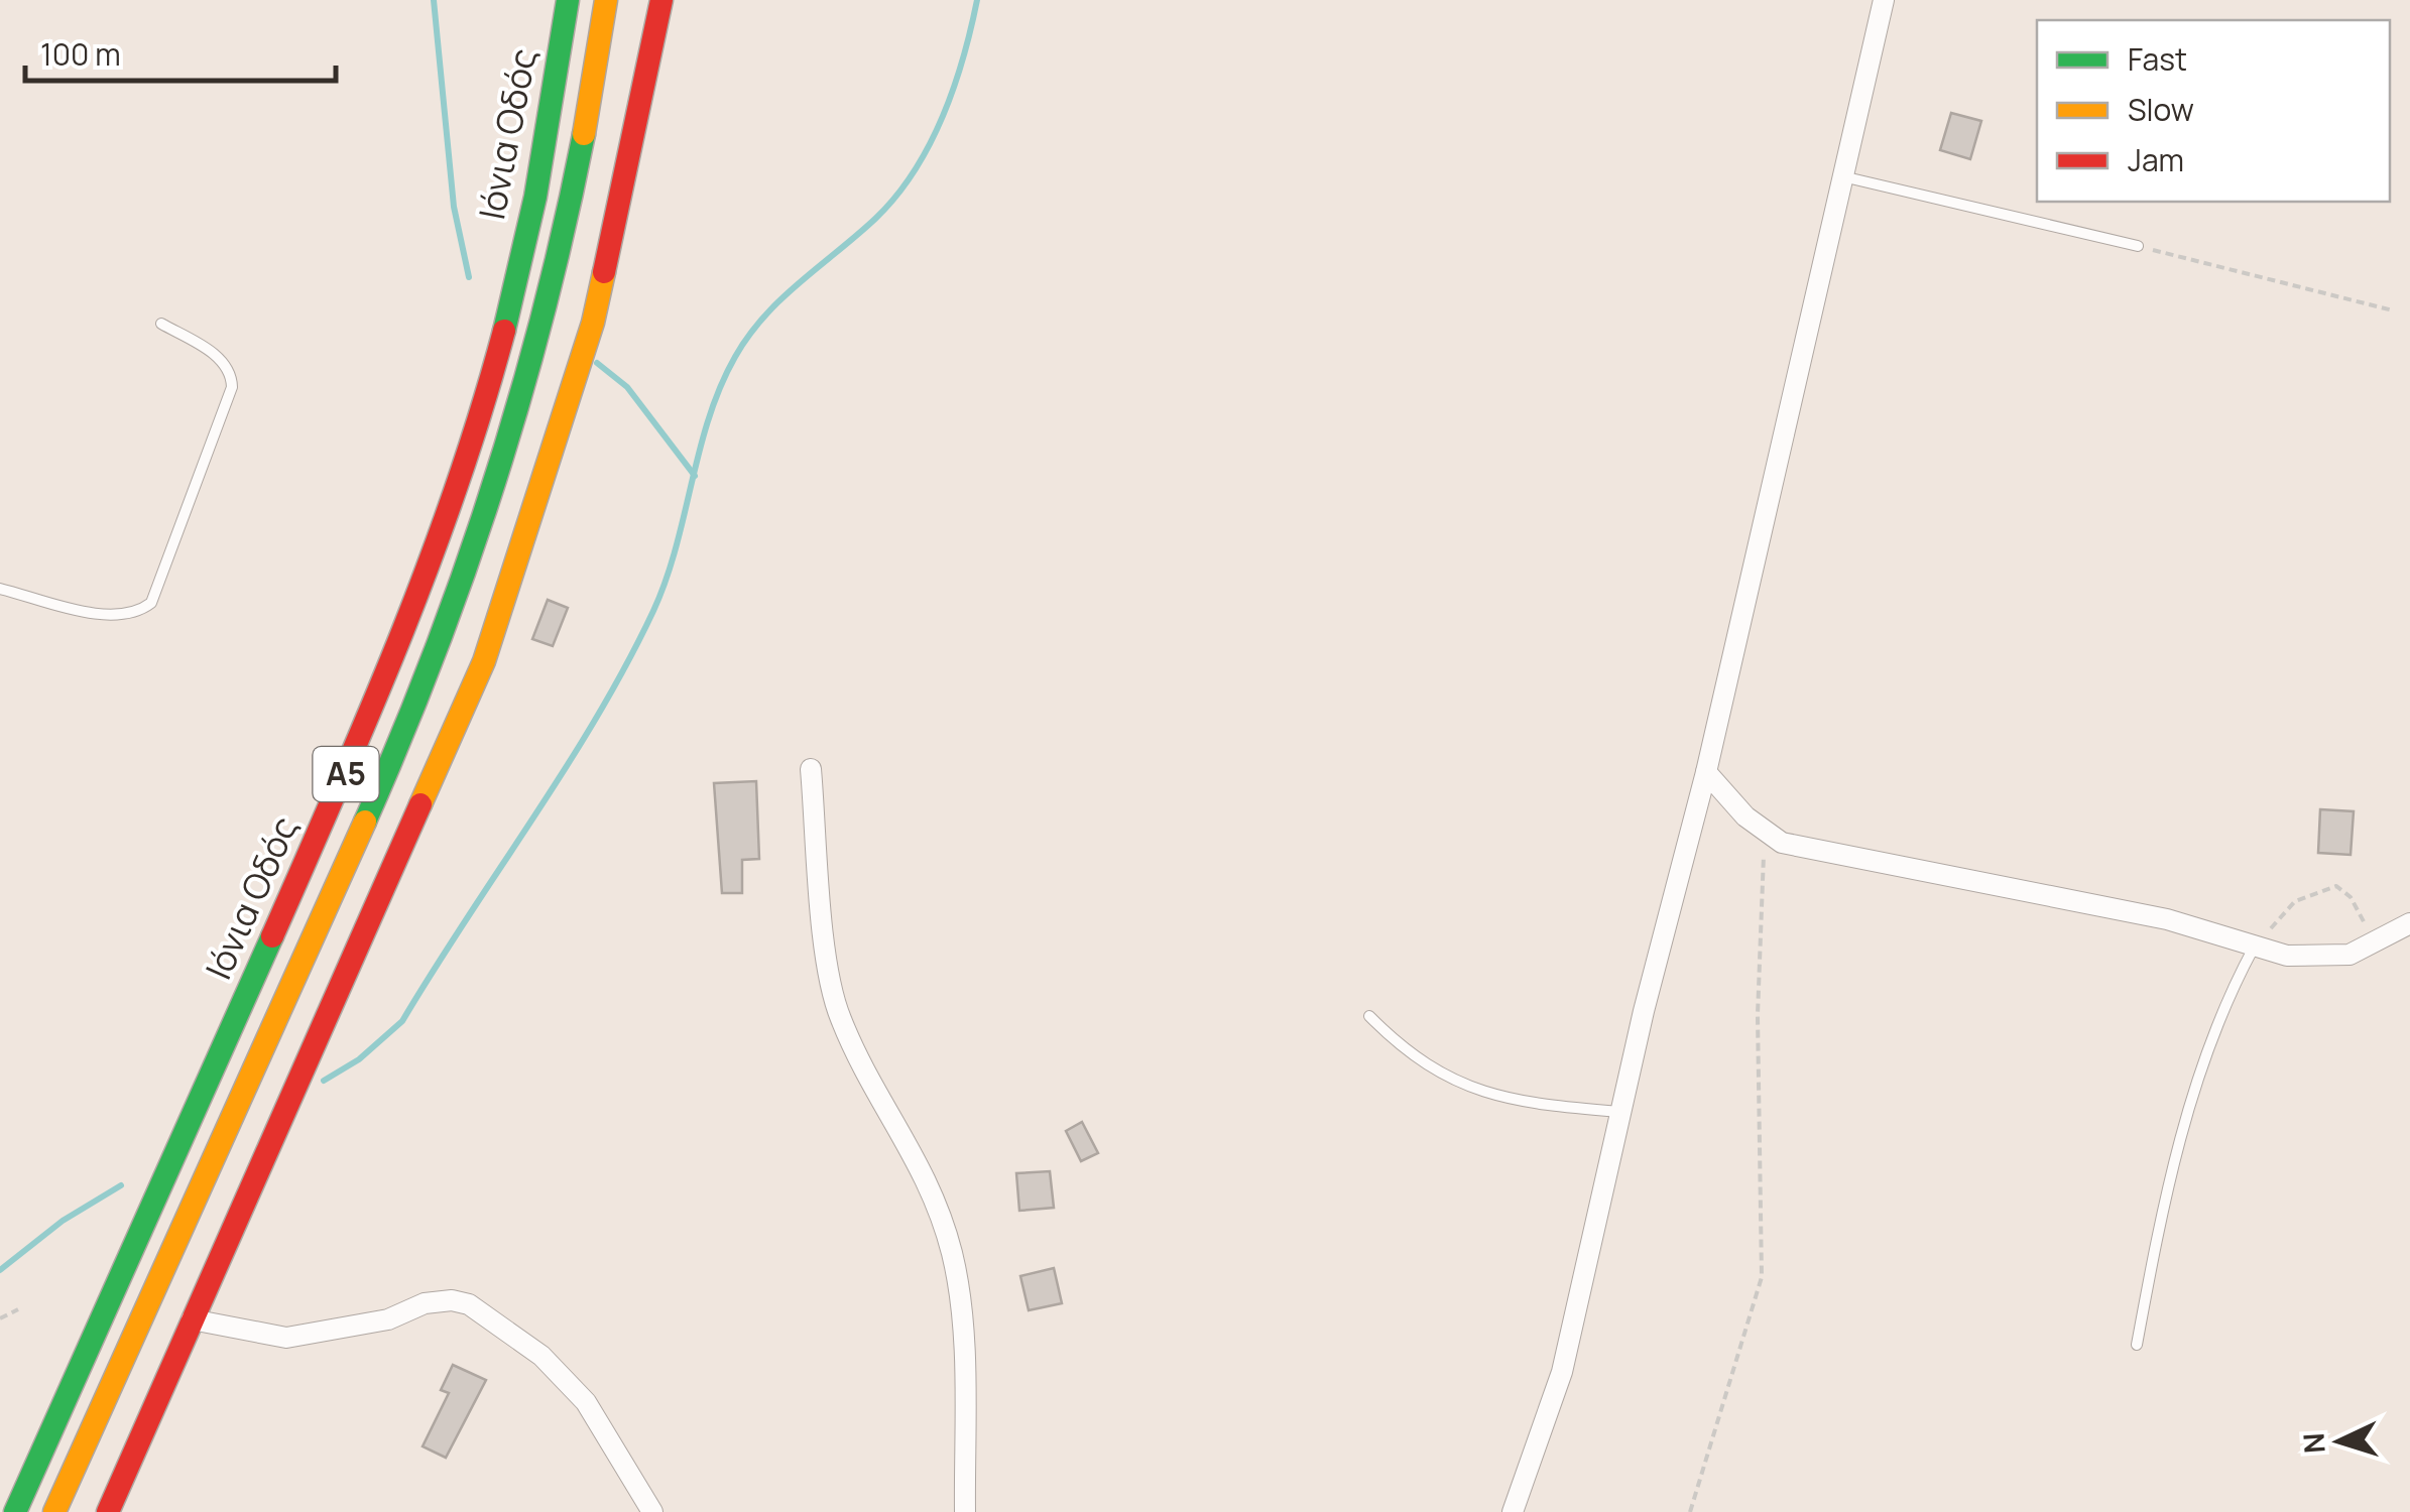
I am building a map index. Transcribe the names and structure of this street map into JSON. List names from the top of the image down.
{
  "streets": {
    "main road": ["Ιόνια Οδός", "Α5"]
  },
  "legend": ["Fast", "Slow", "Jam"],
  "scale_bar": "100 m",
  "north": "left"
}
